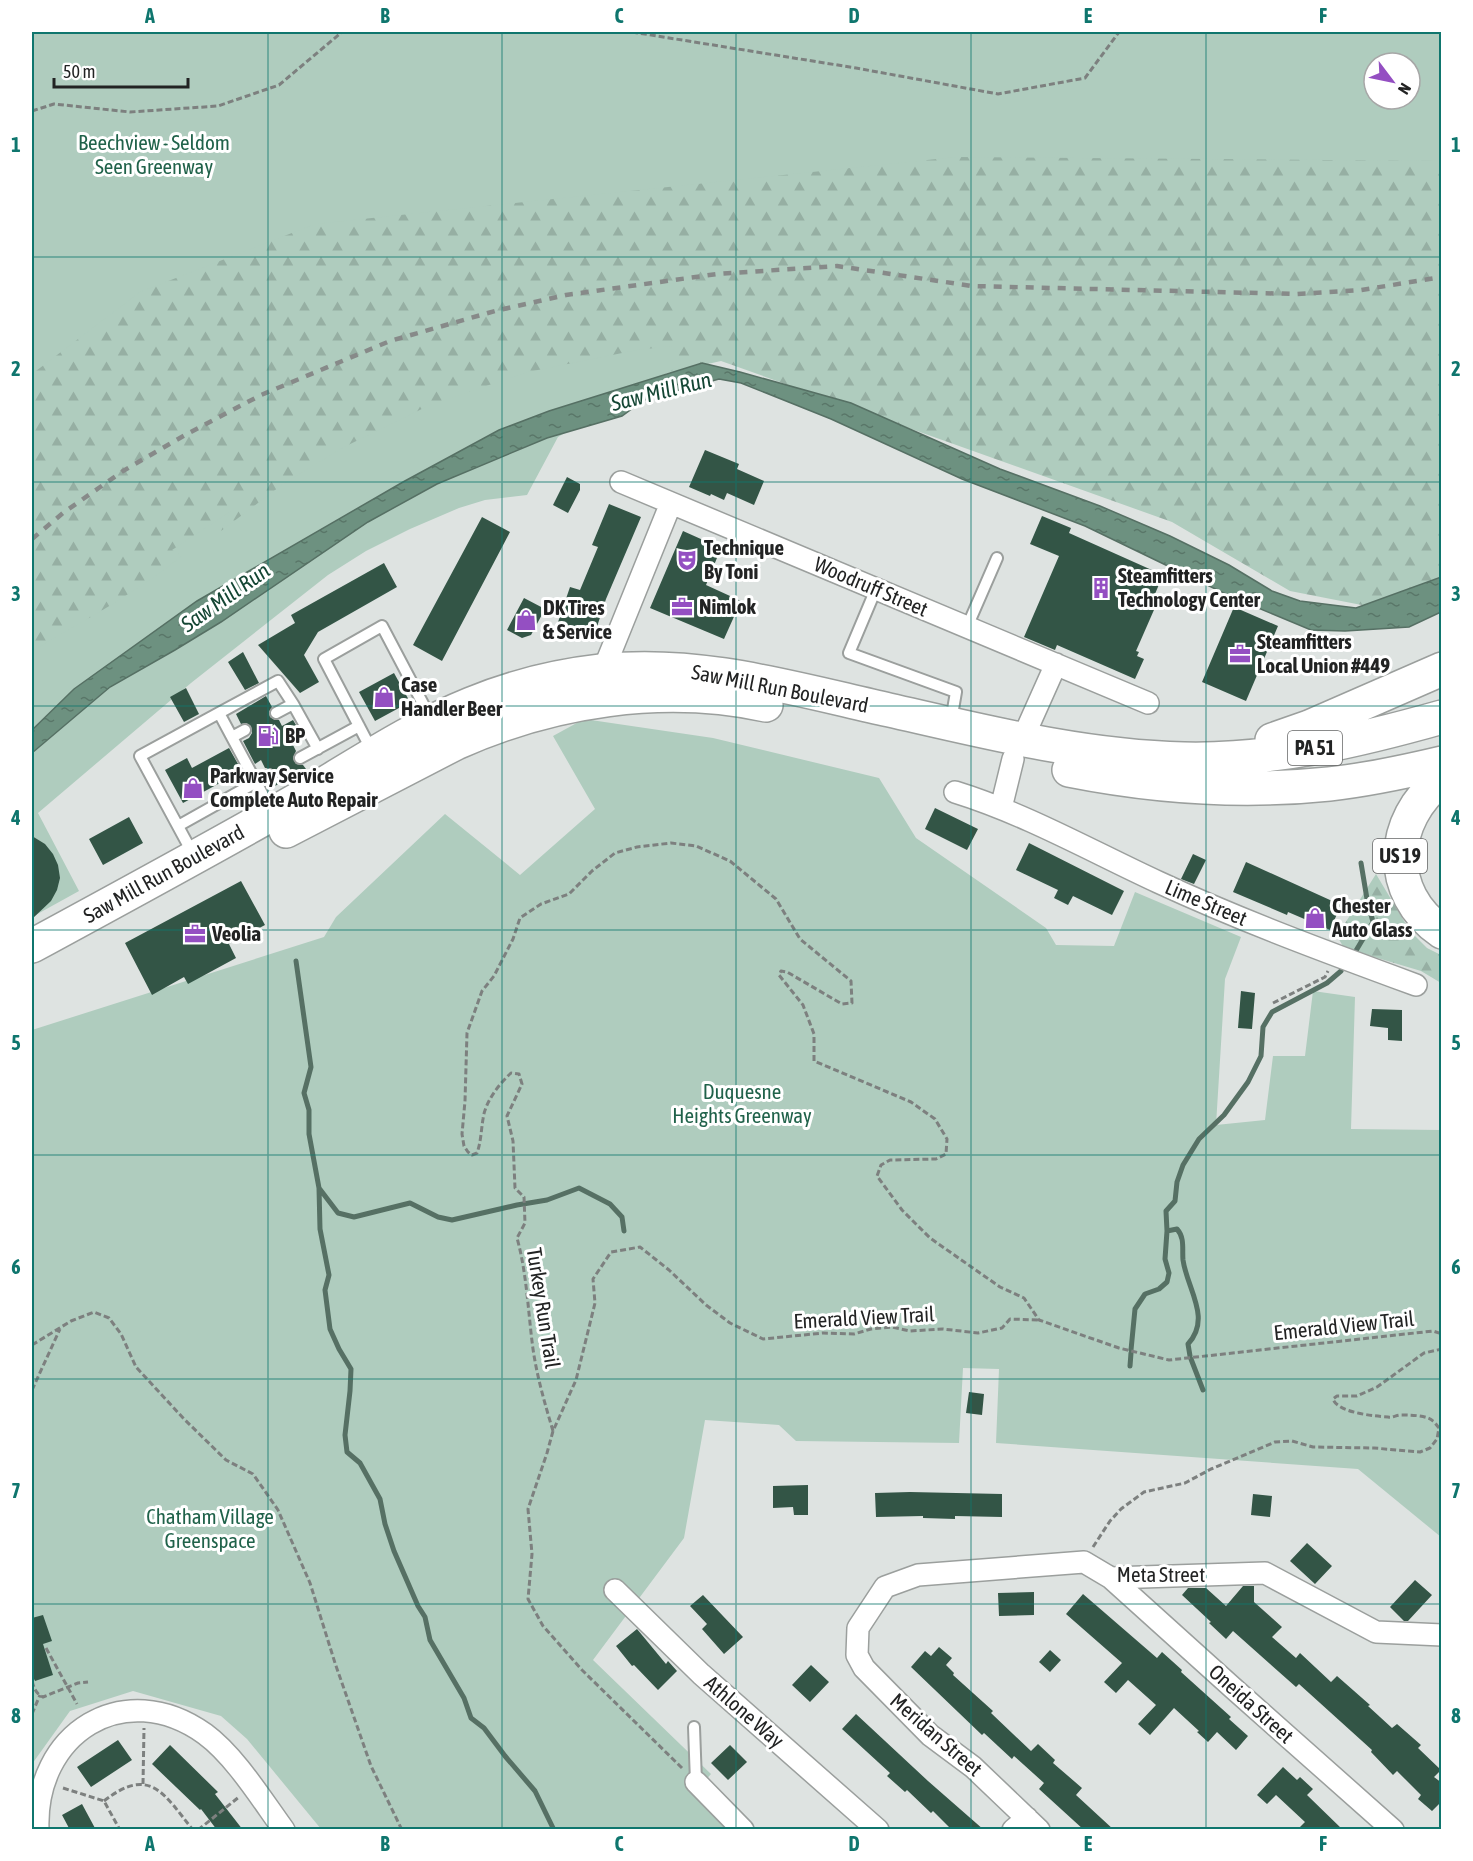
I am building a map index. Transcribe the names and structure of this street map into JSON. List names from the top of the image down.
{
  "streets": {
    "highway": ["Saw Mill Run Boulevard", "PA 51", "US 19"],
    "street": [
      "Woodruff Street",
      "Lime Street",
      "Meta Street",
      "Oneida Street",
      "Athlone Way",
      "Meridan Street"
    ],
    "path": ["Turkey Run Trail", "Emerald View Trail"]
  },
  "crossings": [
    ["Turkey Run Trail", "Emerald View Trail"],
    ["Meta Street", "Oneida Street"],
    ["Meta Street", "Meridan Street"]
  ],
  "water": ["Saw Mill Run"],
  "parks": ["Beechview - Seldom Seen Greenway", "Duquesne Heights Greenway", "Chatham Village Greenspace"],
  "places": {
    "theatre": ["Technique By Toni"],
    "building": ["Steamfitters Technology Center"],
    "office": ["Nimlok", "Steamfitters Local Union #449", "Veolia"],
    "shop": [
      "DK Tires & Service",
      "Case Handler Beer",
      "Parkway Service Complete Auto Repair",
      "Chester Auto Glass"
    ],
    "fuel station": ["BP"]
  },
  "scale_bar": "50 m",
  "north": "bottom right",
  "grid": {
    "columns": [
      "A",
      "B",
      "C",
      "D",
      "E",
      "F"
    ],
    "rows": [
      "1",
      "2",
      "3",
      "4",
      "5",
      "6",
      "7",
      "8"
    ]
  }
}
